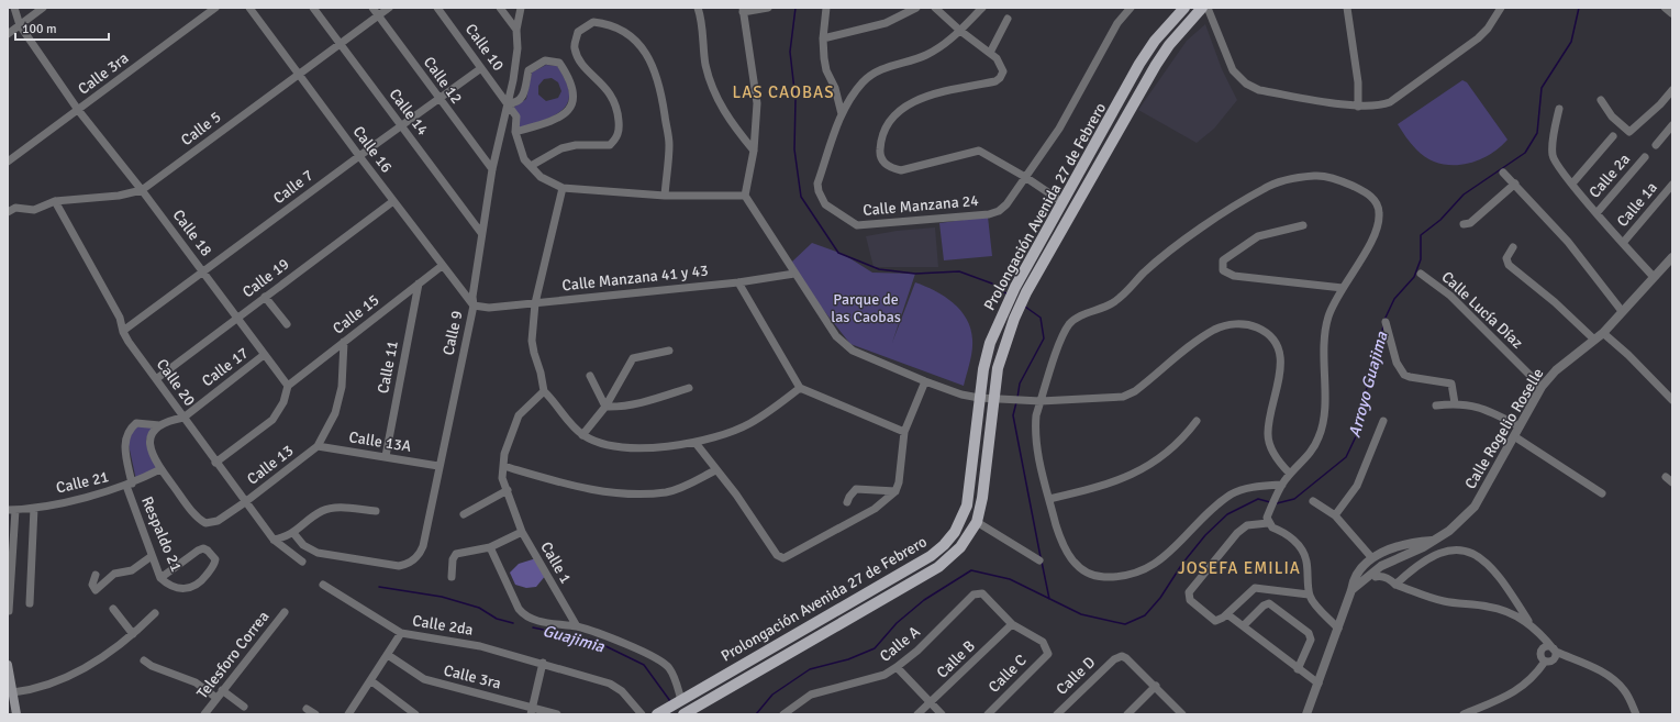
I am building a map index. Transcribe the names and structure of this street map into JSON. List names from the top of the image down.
{
  "streets": {
    "main road": ["Prolongación Avenida 27 de Febrero"],
    "street": [
      "Calle 10",
      "Calle 3ra",
      "Calle 12",
      "Calle 14",
      "Calle 5",
      "Calle 16",
      "Calle 2a",
      "Calle 7",
      "Calle 1a",
      "Calle Manzana 24",
      "Calle 18",
      "Calle 19",
      "Calle Manzana 41 y 43",
      "Calle Lucía Díaz",
      "Calle 15",
      "Calle 9",
      "Calle 17",
      "Calle 11",
      "Calle 20",
      "Calle Rogelio Roselle",
      "Calle 13A",
      "Calle 13",
      "Calle 21",
      "Respaldo 21",
      "Calle 1",
      "Calle 2da",
      "Calle A",
      "Telesforo Correa",
      "Calle B",
      "Calle C",
      "Calle D"
    ]
  },
  "crossings": [
    ["Calle 10", "Calle 7"],
    ["Calle 10", "Calle 9"],
    ["Calle 3ra", "Calle 18"],
    ["Calle 12", "Calle 5"],
    ["Calle 12", "Calle 7"],
    ["Calle 12", "Calle 9"],
    ["Calle 14", "Calle 5"],
    ["Calle 14", "Calle 7"],
    ["Calle 14", "Calle 9"],
    ["Calle 5", "Calle 16"],
    ["Calle 5", "Calle 18"],
    ["Calle 5", "Calle 20"],
    ["Calle 16", "Calle 7"],
    ["Calle 16", "Calle 19"],
    ["Calle 16", "Calle Manzana 41 y 43"],
    ["Calle 16", "Calle 15"],
    ["Calle 16", "Calle 9"],
    ["Calle 7", "Calle 18"],
    ["Calle 7", "Calle 20"],
    ["Calle 18", "Calle 19"],
    ["Calle 18", "Calle 15"],
    ["Calle 18", "Calle 17"],
    ["Calle 19", "Calle 20"],
    ["Calle Manzana 41 y 43", "Calle 9"],
    ["Calle Lucía Díaz", "Calle Rogelio Roselle"],
    ["Calle 15", "Calle 11"],
    ["Calle 15", "Calle 13"],
    ["Calle 9", "Calle 13A"],
    ["Calle 17", "Calle 20"],
    ["Calle 17", "Calle 21"],
    ["Calle 17", "Respaldo 21"],
    ["Calle 11", "Calle 13A"],
    ["Calle 20", "Calle 13"],
    ["Calle 13A", "Calle 13"],
    ["Calle 13", "Calle 21"],
    ["Calle 21", "Respaldo 21"],
    ["Calle A", "Calle B"],
    ["Calle A", "Calle C"],
    ["Calle B", "Calle C"]
  ],
  "districts": ["LAS CAOBAS", "JOSEFA EMILIA"],
  "water": ["Arroyo Guajima", "Guajimia"],
  "parks": ["Parque de las Caobas"],
  "scale_bar": "100 m"
}
